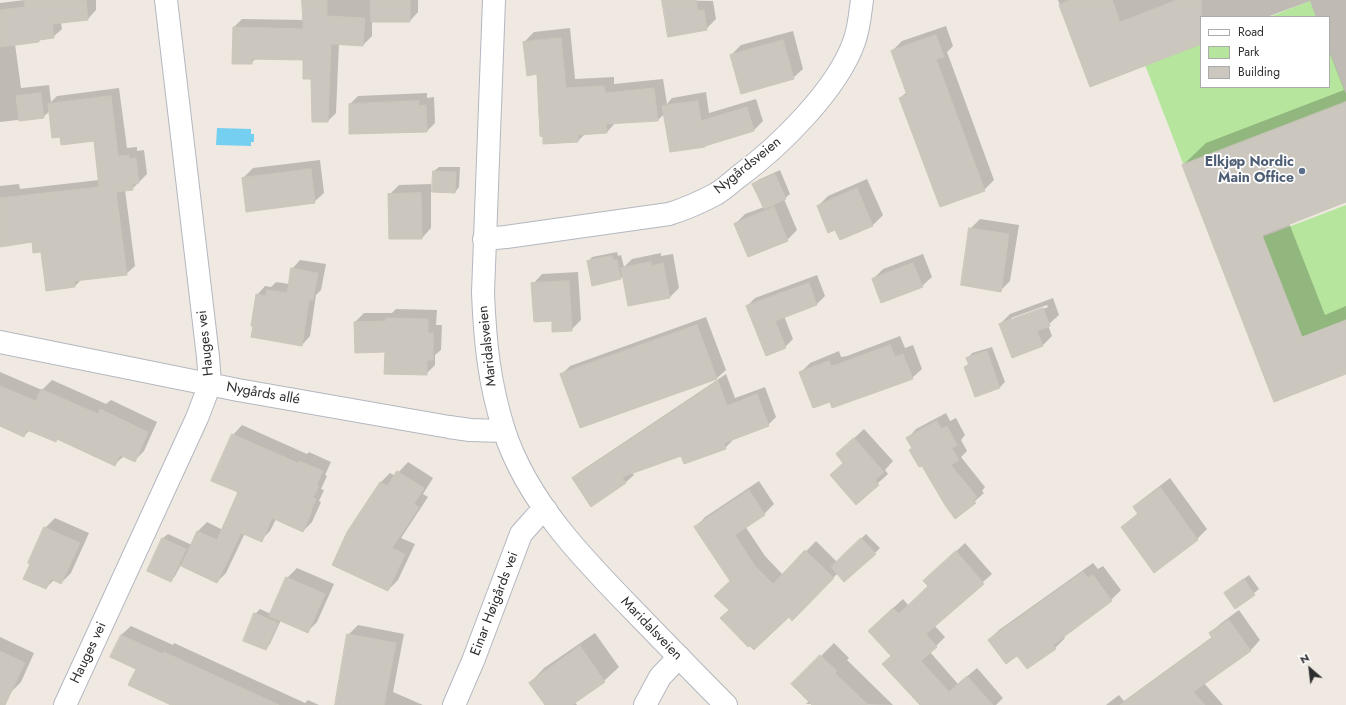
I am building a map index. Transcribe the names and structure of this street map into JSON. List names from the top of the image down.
{
  "streets": {
    "street": [
      "Nygårdsveien",
      "Hauges vei",
      "Maridalsveien",
      "Nygårds allé",
      "Einar Høigårds vei"
    ]
  },
  "crossings": [
    ["Nygårdsveien", "Maridalsveien"],
    ["Hauges vei", "Nygårds allé"],
    ["Maridalsveien", "Nygårds allé"],
    ["Maridalsveien", "Einar Høigårds vei"]
  ],
  "places": ["Elkjøp Nordic Main Office"],
  "legend": ["Road", "Park", "Building"],
  "north": "top left"
}
